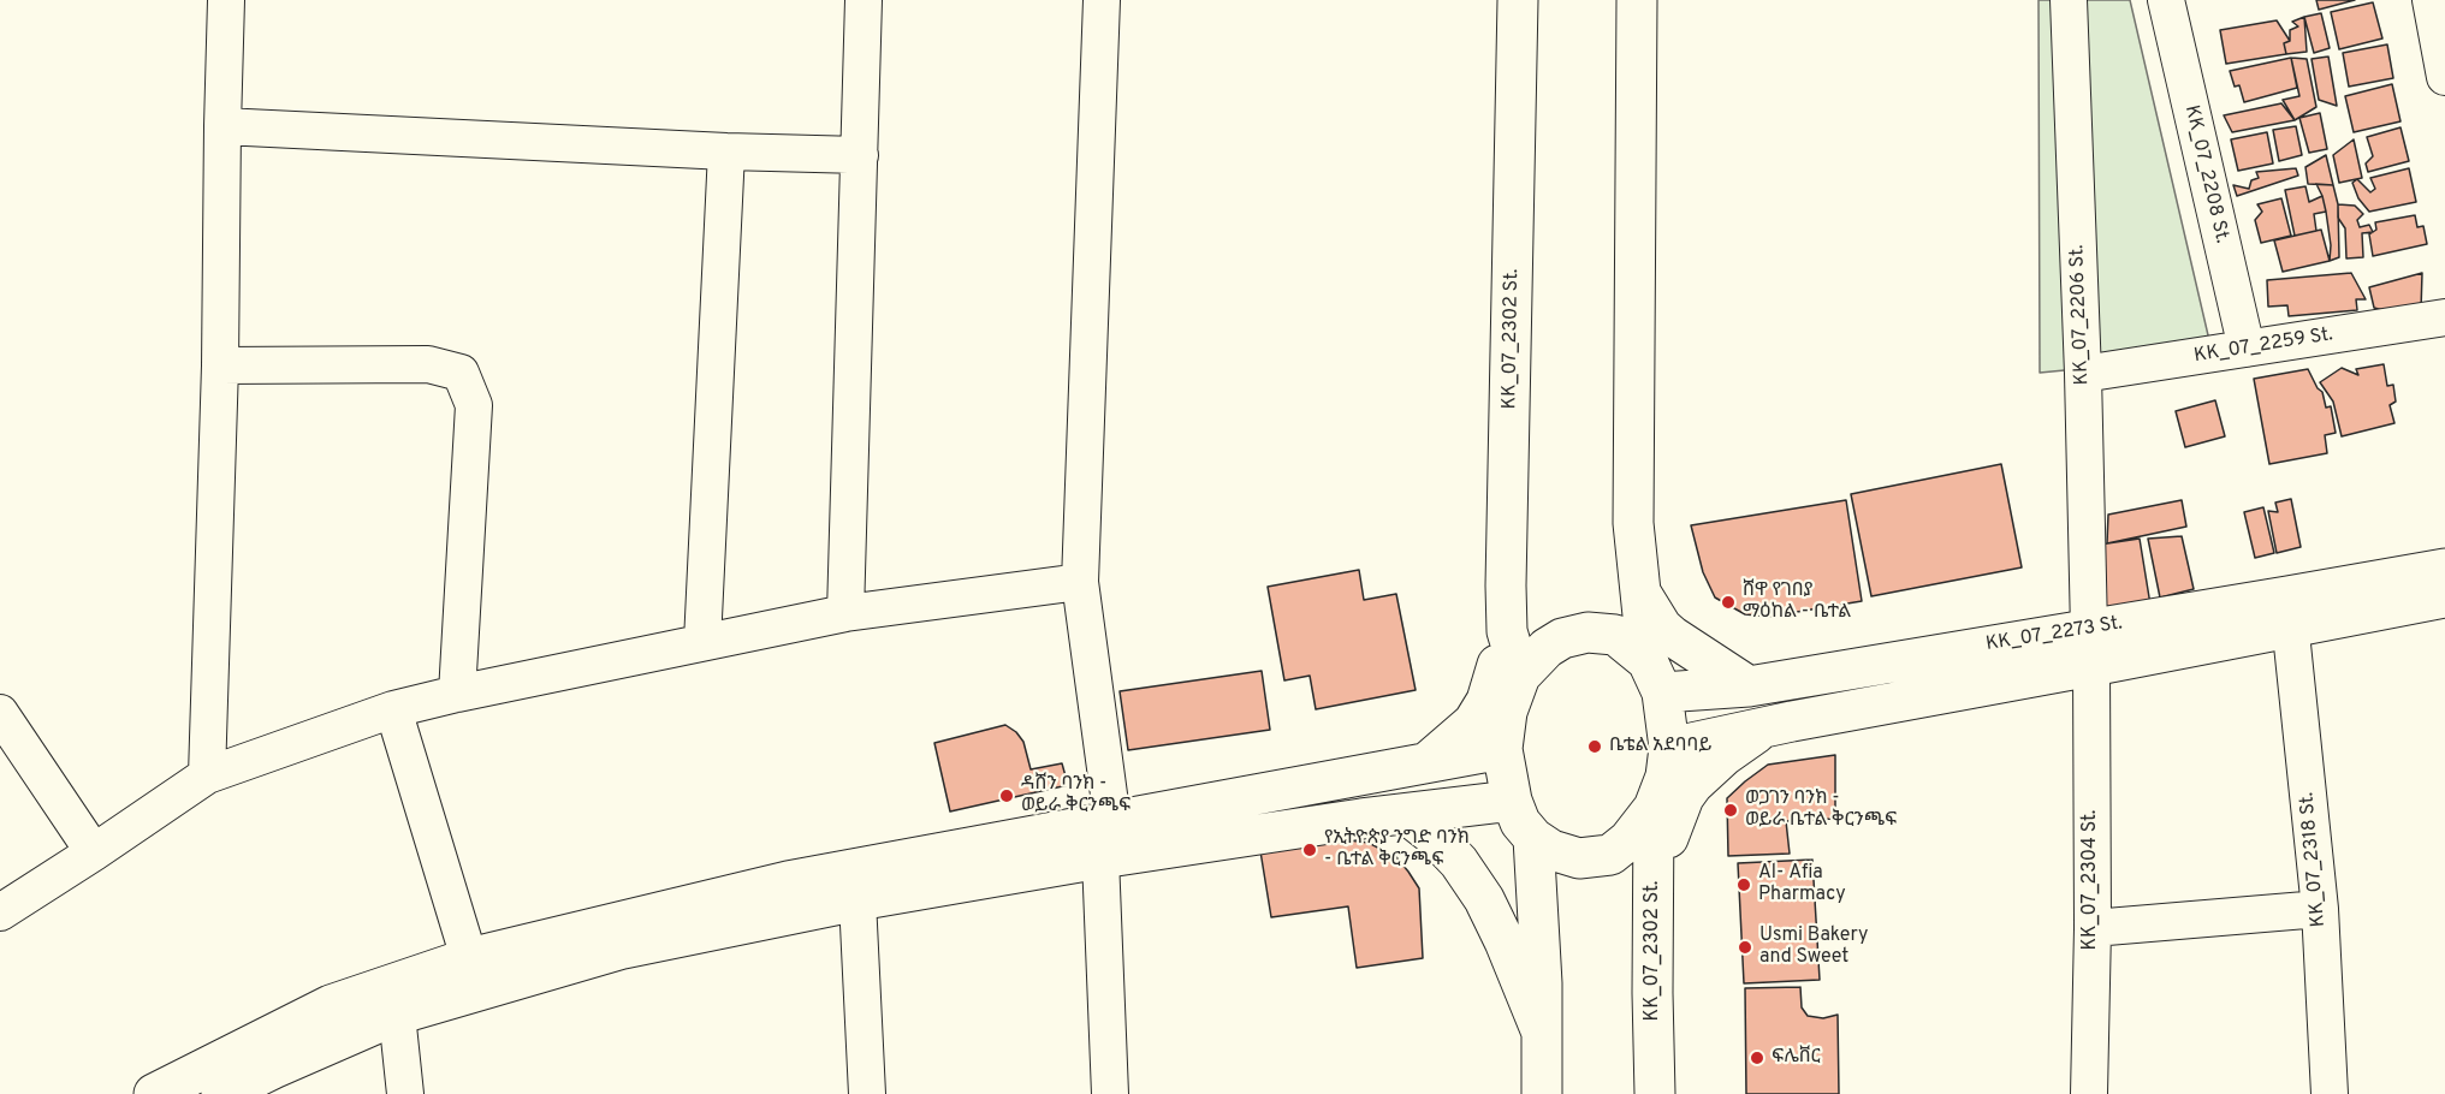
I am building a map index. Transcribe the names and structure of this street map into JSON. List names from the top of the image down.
{
  "streets": {
    "main road": ["KK_07_2302 St.", "KK_07_2273 St."],
    "street": [
      "KK_07_2208 St.",
      "KK_07_2206 St.",
      "KK_07_2259 St.",
      "KK_07_2318 St.",
      "KK_07_2304 St."
    ]
  },
  "crossings": [
    ["KK_07_2208 St.", "KK_07_2259 St."],
    ["KK_07_2206 St.", "KK_07_2259 St."],
    ["KK_07_2206 St.", "KK_07_2273 St."],
    ["KK_07_2206 St.", "KK_07_2304 St."],
    ["KK_07_2302 St.", "KK_07_2273 St."],
    ["KK_07_2273 St.", "KK_07_2318 St."],
    ["KK_07_2273 St.", "KK_07_2304 St."]
  ],
  "places": [
    "ሸዋ የገበያ ማዕከል - ቤተል",
    "ቤቴል አደባባይ",
    "ዳሸን ባንክ - ወይራ ቅርንጫፍ",
    "ወጋገን ባንክ - ወይራ ቤተል ቅርንጫፍ",
    "የኢትዮጵያ ንግድ ባንክ - ቤተል ቅርንጫፍ",
    "Al- Afia Pharmacy",
    "Usmi Bakery and Sweet",
    "ፍሌቨር"
  ]
}
